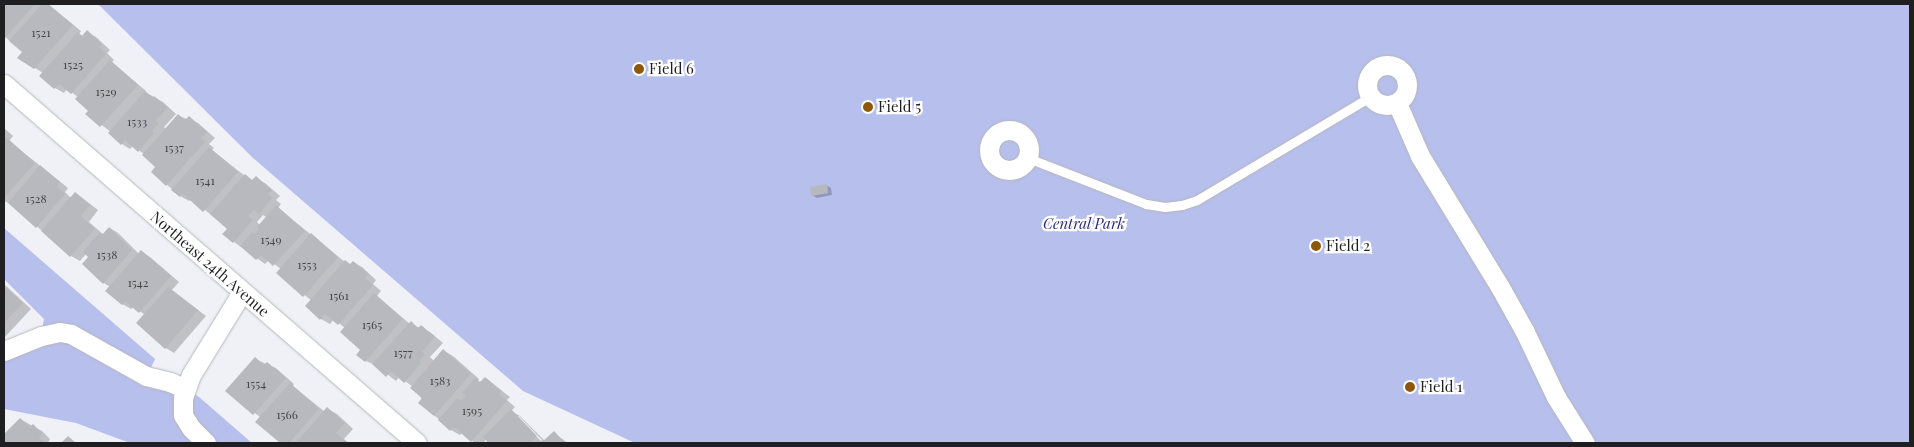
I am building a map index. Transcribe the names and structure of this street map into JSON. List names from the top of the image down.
{
  "streets": {
    "street": ["Northeast 24th Avenue"]
  },
  "parks": ["Central Park"],
  "places": [
    "Field 6",
    "Field 5",
    "Field 2",
    "Field 1"
  ],
  "house_numbers": [
    "1521",
    "1525",
    "1529",
    "1533",
    "1537",
    "1541",
    "1528",
    "1549",
    "1538",
    "1553",
    "1542",
    "1561",
    "1565",
    "1577",
    "1583",
    "1554",
    "1595",
    "1566"
  ]
}
